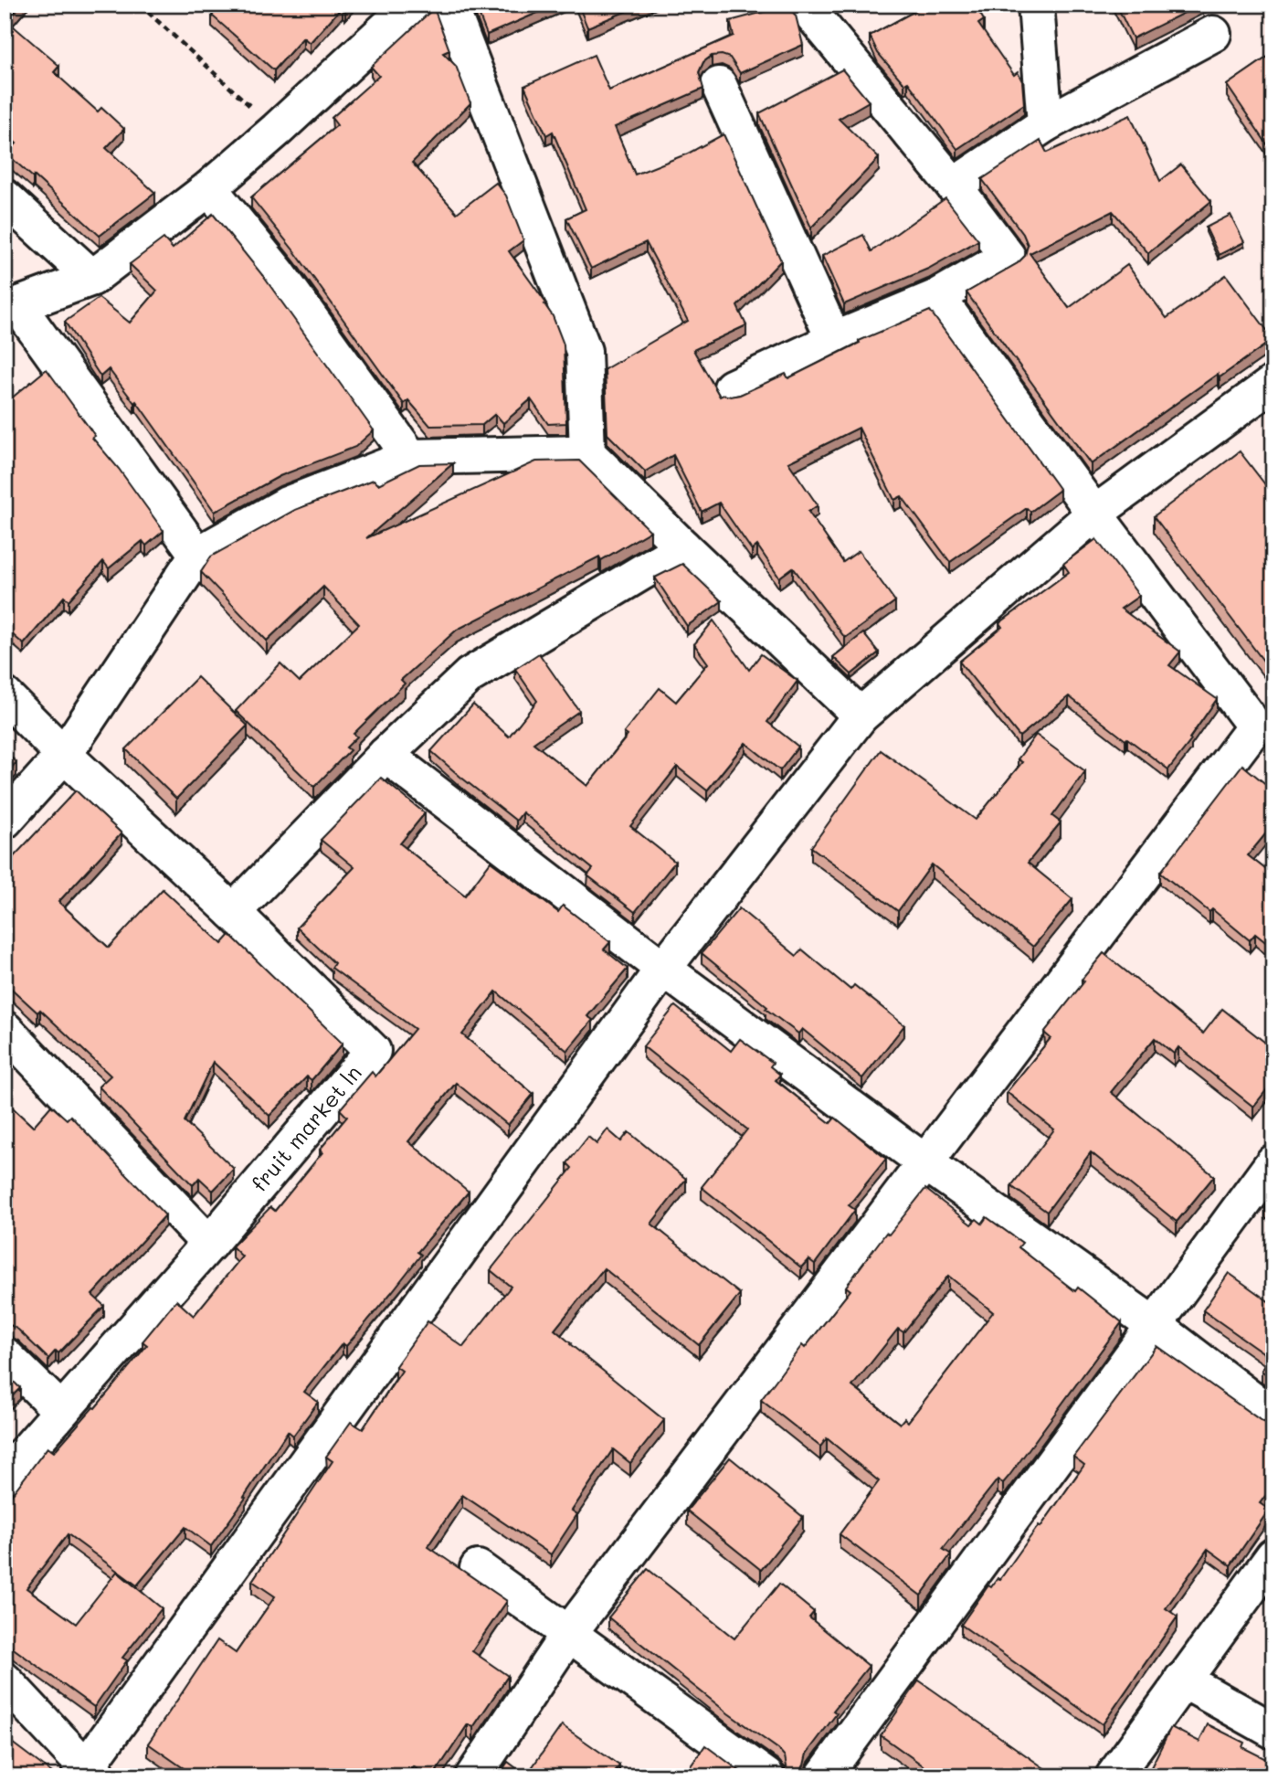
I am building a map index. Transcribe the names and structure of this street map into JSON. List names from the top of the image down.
{
  "streets": {
    "street": ["fruit market ln"]
  }
}
